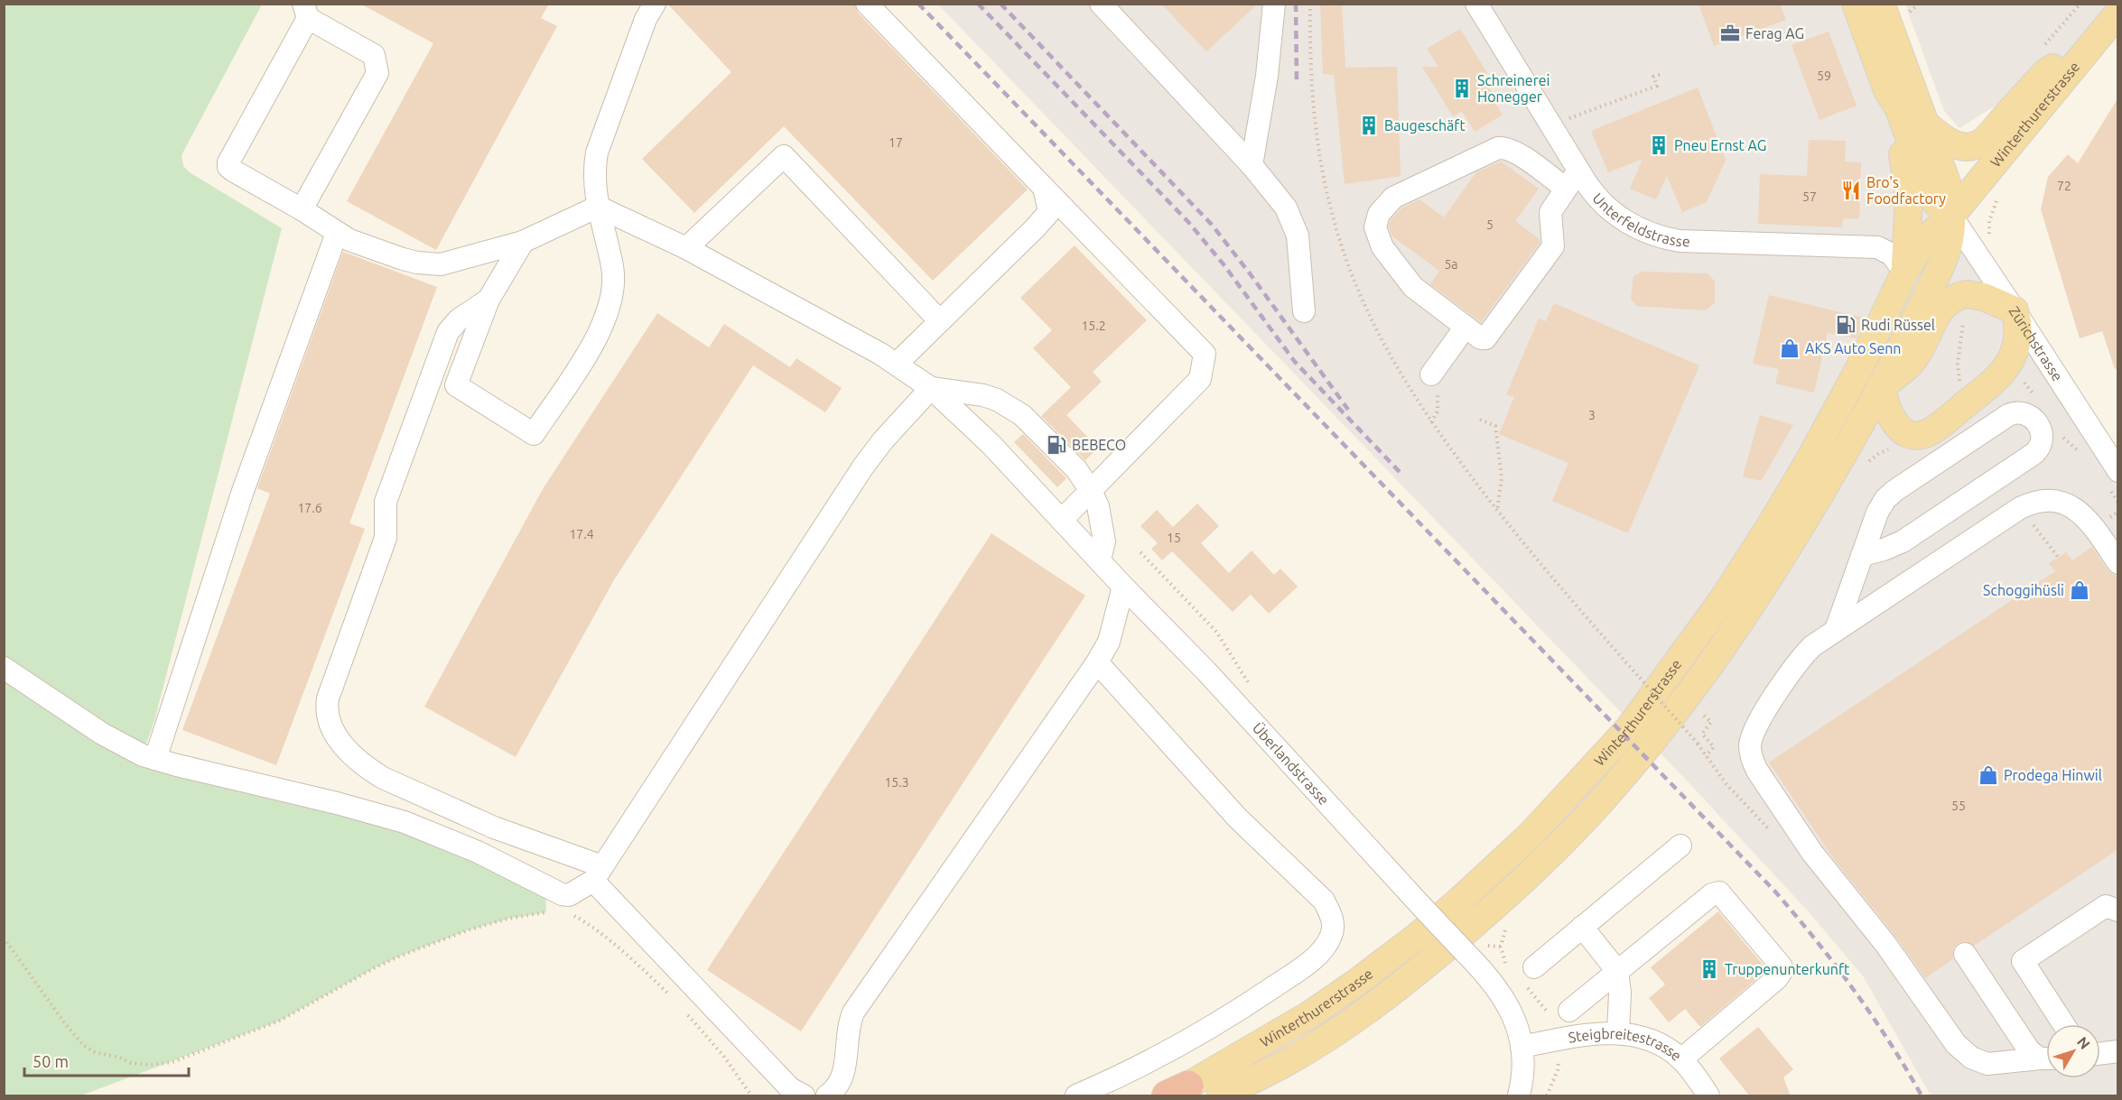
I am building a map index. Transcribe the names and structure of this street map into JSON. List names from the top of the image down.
{
  "streets": {
    "main road": ["Winterthurerstrasse", "Zürichstrasse"],
    "street": ["Unterfeldstrasse", "Überlandstrasse", "Steigbreitestrasse"]
  },
  "crossings": [
    ["Winterthurerstrasse", "Unterfeldstrasse"],
    ["Winterthurerstrasse", "Zürichstrasse"],
    ["Überlandstrasse", "Steigbreitestrasse"]
  ],
  "places": {
    "office": ["Ferag AG"],
    "building": [
      "Schreinerei Honegger",
      "Baugeschäft",
      "Pneu Ernst AG",
      "Truppenunterkunft"
    ],
    "restaurant": ["Bro's Foodfactory"],
    "fuel station": ["Rudi Rüssel", "BEBECO"],
    "shop": ["AKS Auto Senn", "Schoggihüsli", "Prodega Hinwil"]
  },
  "house_numbers": [
    "59",
    "17",
    "72",
    "57",
    "5",
    "5a",
    "15.2",
    "3",
    "17.6",
    "17.4",
    "15",
    "15.3",
    "55"
  ],
  "scale_bar": "50 m",
  "north": "top right"
}
